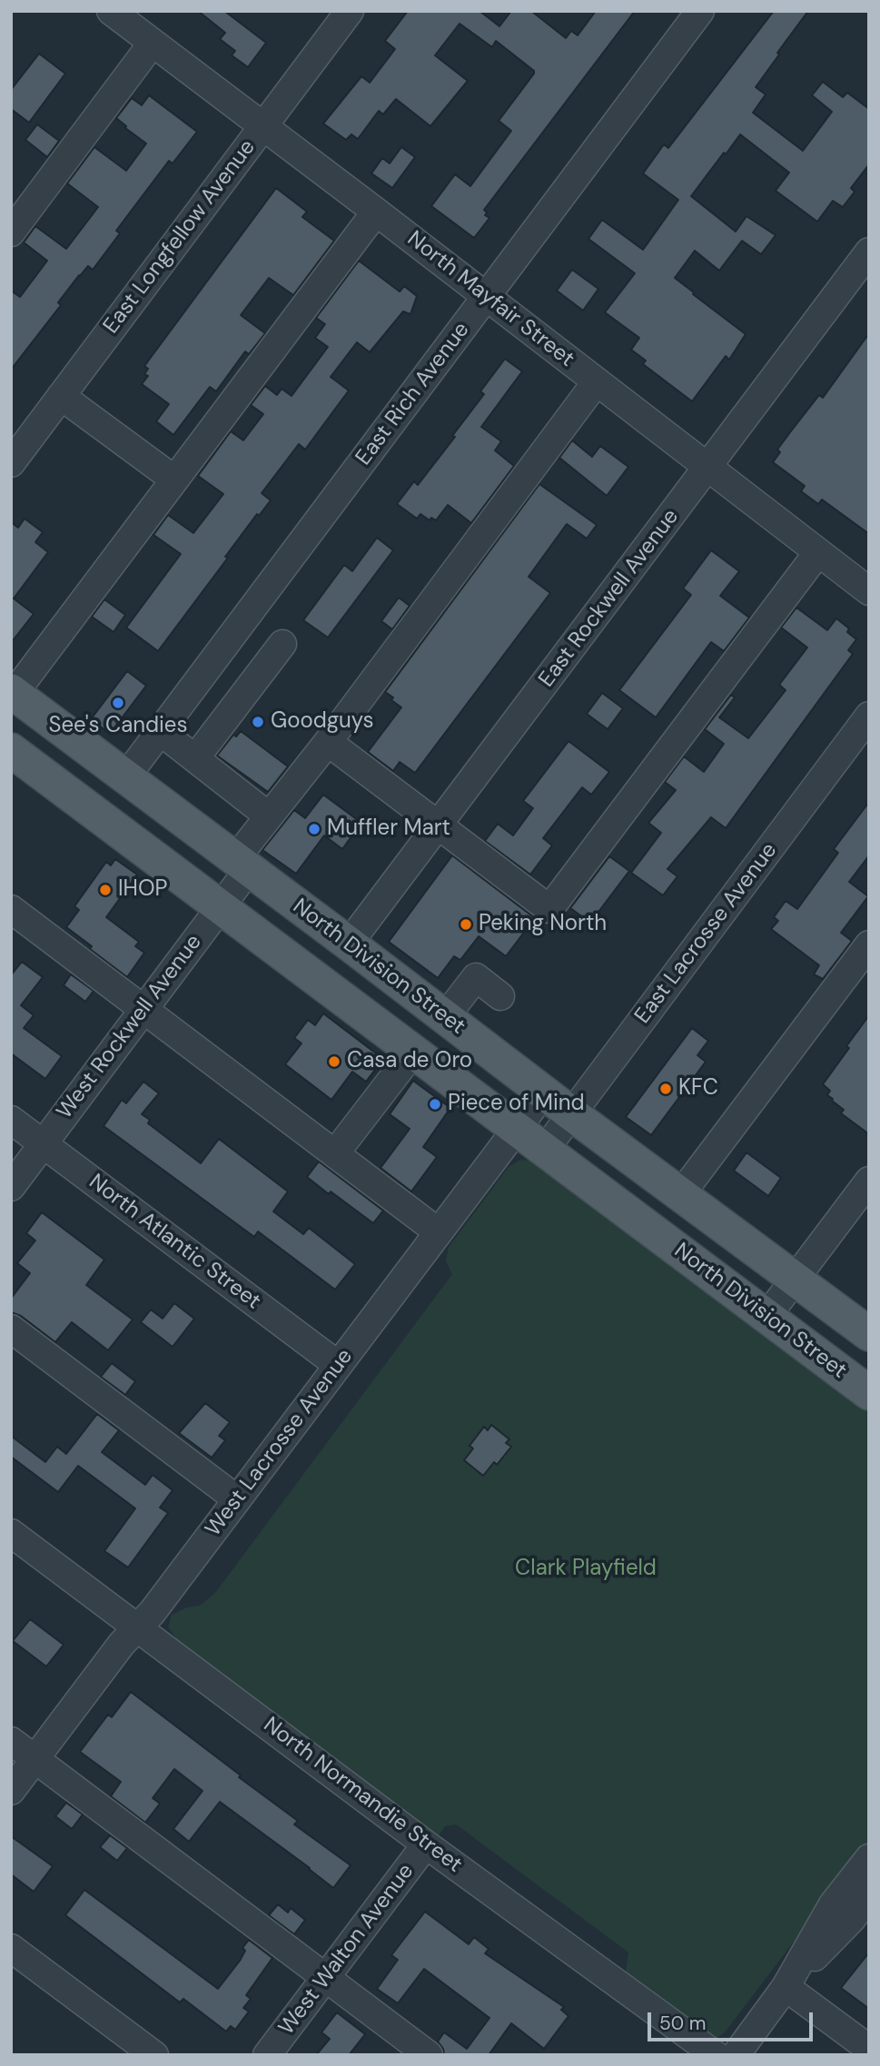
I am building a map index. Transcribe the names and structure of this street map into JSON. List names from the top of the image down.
{
  "streets": {
    "main road": ["North Division Street"],
    "street": [
      "East Longfellow Avenue",
      "North Mayfair Street",
      "East Rich Avenue",
      "East Rockwell Avenue",
      "East Lacrosse Avenue",
      "West Rockwell Avenue",
      "North Atlantic Street",
      "West Lacrosse Avenue",
      "North Normandie Street",
      "West Walton Avenue"
    ]
  },
  "crossings": [
    ["East Longfellow Avenue", "North Mayfair Street"],
    ["North Mayfair Street", "East Rich Avenue"],
    ["North Mayfair Street", "East Rockwell Avenue"],
    ["North Mayfair Street", "West Rockwell Avenue"],
    ["East Rich Avenue", "North Division Street"],
    ["East Rockwell Avenue", "North Division Street"],
    ["East Lacrosse Avenue", "North Division Street"],
    ["North Division Street", "West Rockwell Avenue"],
    ["North Division Street", "West Lacrosse Avenue"],
    ["West Rockwell Avenue", "North Atlantic Street"],
    ["North Atlantic Street", "West Lacrosse Avenue"],
    ["West Lacrosse Avenue", "North Normandie Street"],
    ["North Normandie Street", "West Walton Avenue"]
  ],
  "parks": ["Clark Playfield"],
  "places": [
    "See's Candies",
    "Goodguys",
    "Muffler Mart",
    "IHOP",
    "Peking North",
    "Casa de Oro",
    "KFC",
    "Piece of Mind"
  ],
  "scale_bar": "50 m"
}
